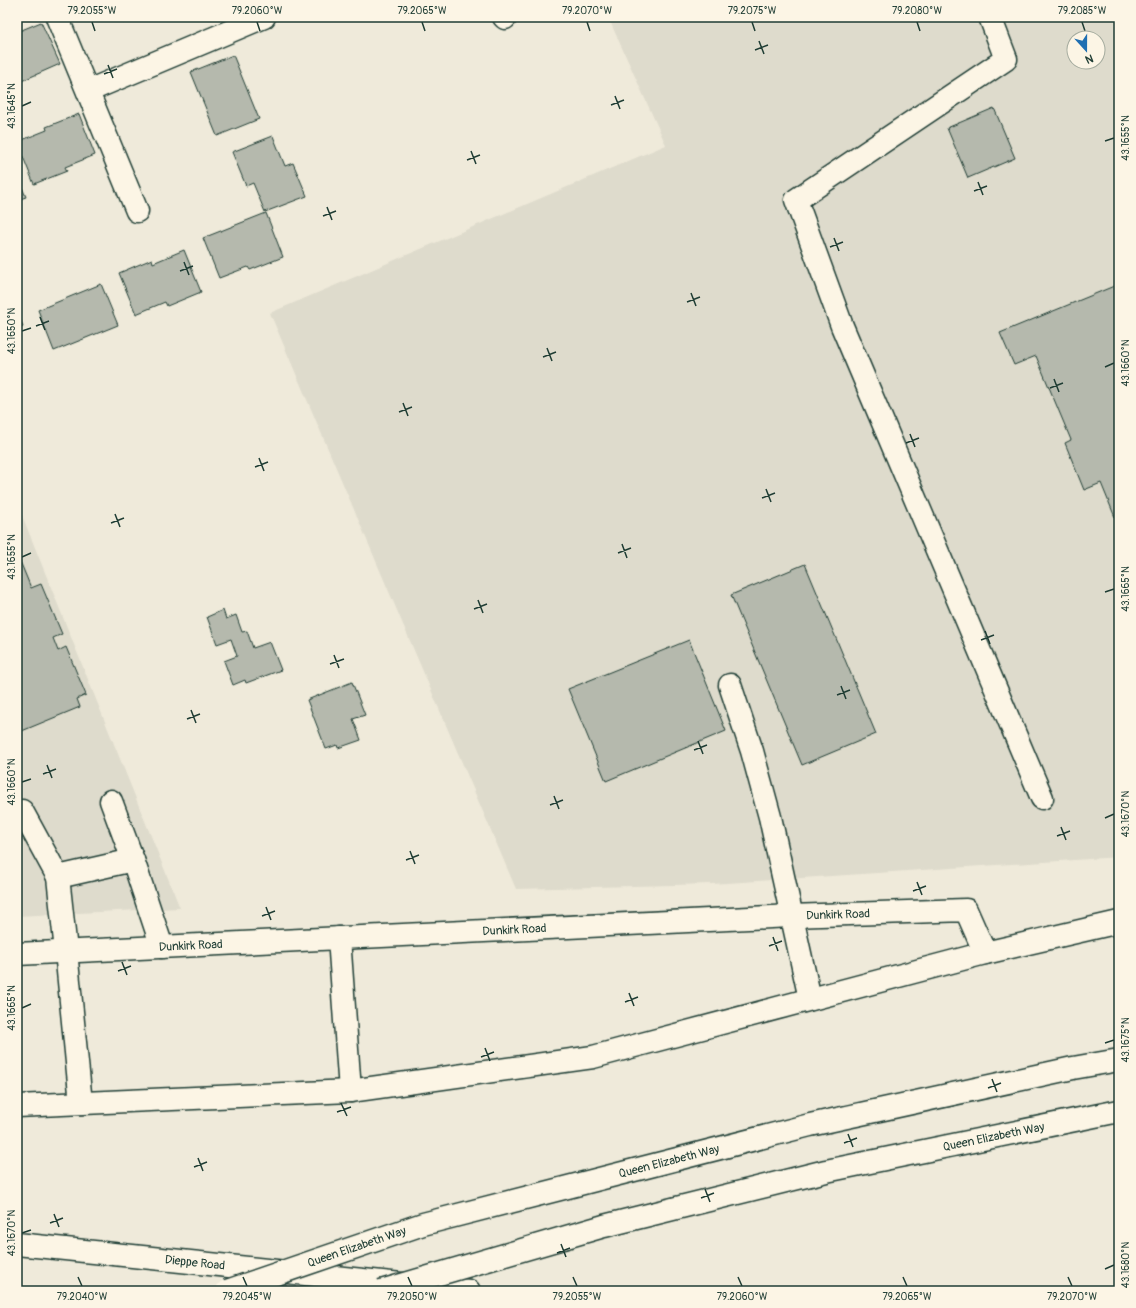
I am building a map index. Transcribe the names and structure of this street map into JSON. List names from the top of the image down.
{
  "streets": {
    "main road": ["Dunkirk Road", "Queen Elizabeth Way", "Dieppe Road"]
  },
  "north": "bottom",
  "coordinates": [
    "79.2055°W",
    "79.2060°W",
    "79.2065°W",
    "79.2070°W",
    "79.2075°W",
    "79.2080°W",
    "79.2085°W",
    "43.1645°N",
    "43.1655°N",
    "43.1650°N",
    "43.1660°N",
    "43.1665°N",
    "43.1670°N",
    "43.1675°N",
    "43.1680°N",
    "79.2040°W",
    "79.2045°W",
    "79.2050°W"
  ]
}
